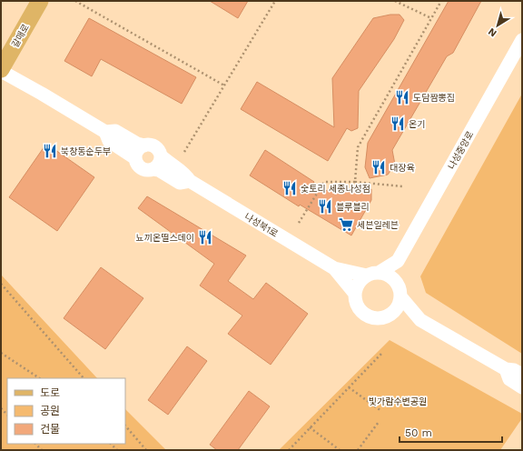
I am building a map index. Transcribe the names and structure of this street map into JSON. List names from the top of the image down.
{
  "streets": {
    "main road": ["갈매로"],
    "street": ["나성중앙로", "나성북1로"]
  },
  "parks": ["빛가람수변공원"],
  "places": {
    "restaurant": [
      "도담짬뽕집",
      "온기",
      "북창동순두부",
      "대장육",
      "숯토리 세종나성점",
      "블루블리",
      "뇨끼온떨스데이"
    ],
    "supermarket": ["세븐일레븐"]
  },
  "legend": ["도로", "공원", "건물"],
  "scale_bar": "50 m",
  "north": "bottom left"
}
